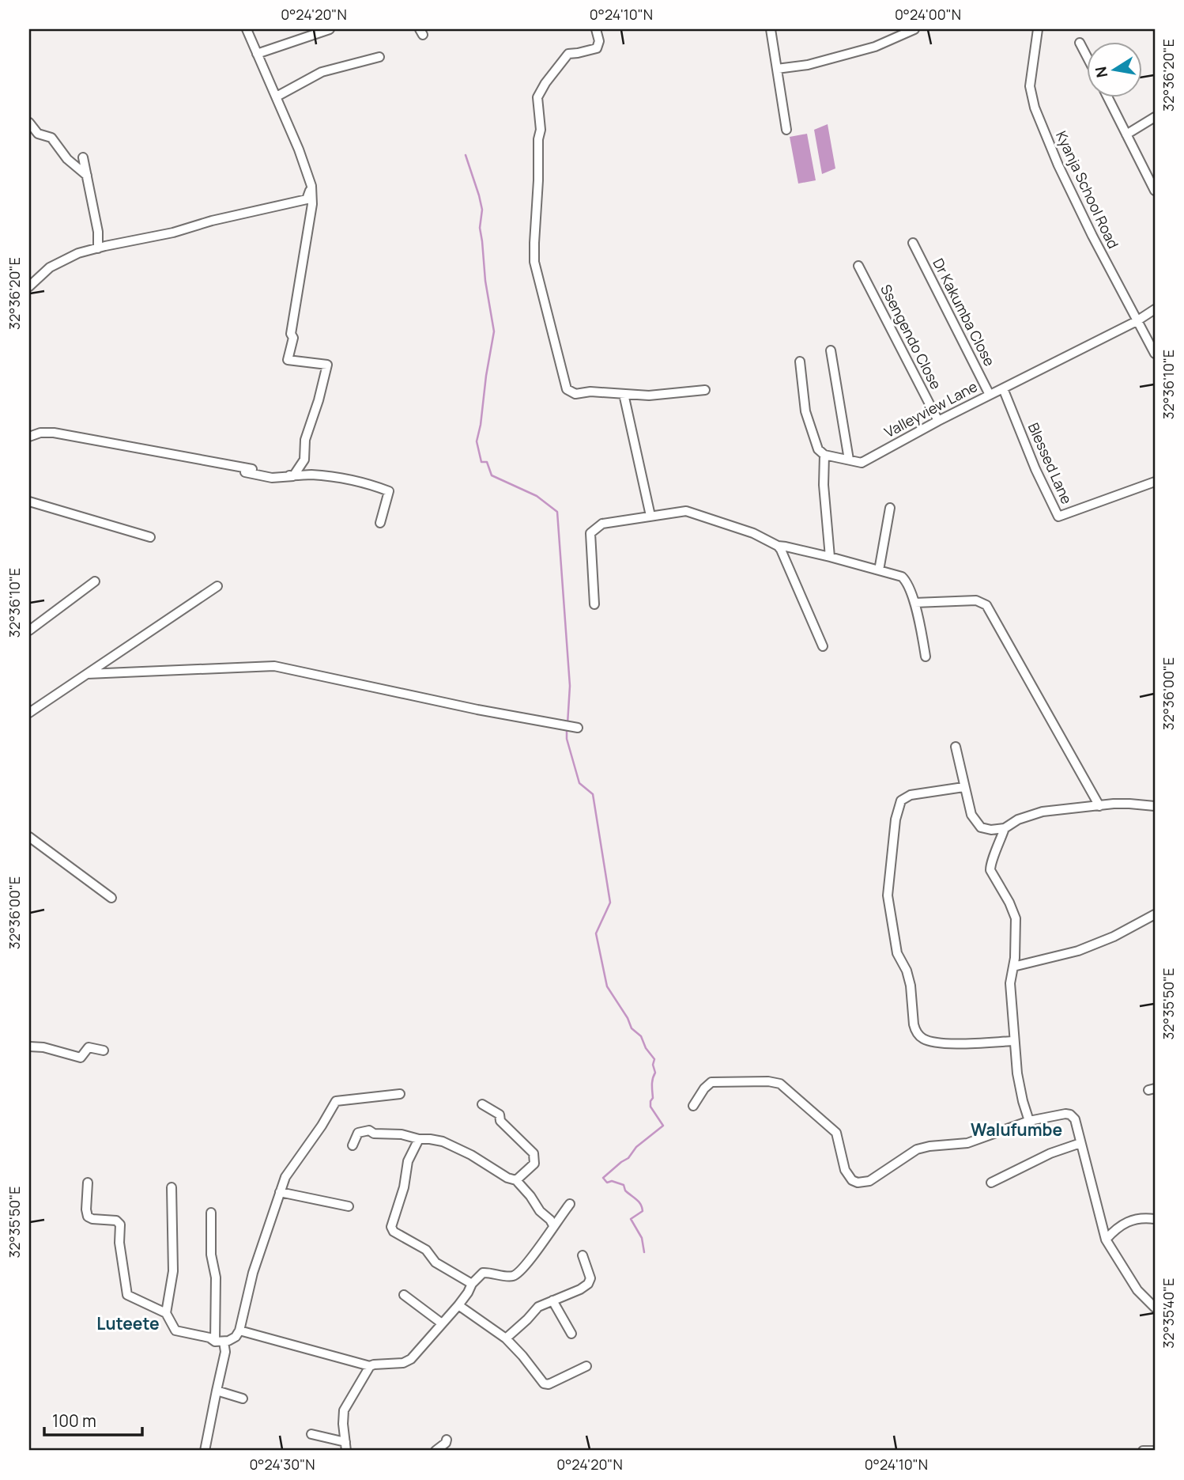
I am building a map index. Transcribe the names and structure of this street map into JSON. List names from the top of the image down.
{
  "streets": {
    "street": [
      "Kyanja School Road",
      "Dr Kakumba Close",
      "Ssengendo Close",
      "Valleyview Lane",
      "Blessed Lane"
    ]
  },
  "crossings": [
    ["Kyanja School Road", "Valleyview Lane"],
    ["Dr Kakumba Close", "Valleyview Lane"],
    ["Ssengendo Close", "Valleyview Lane"],
    ["Valleyview Lane", "Blessed Lane"]
  ],
  "districts": ["Walufumbe", "Luteete"],
  "scale_bar": "100 m",
  "north": "left",
  "coordinates": [
    "0°24'20\"N",
    "0°24'10\"N",
    "0°24'00\"N",
    "32°36'20\"E",
    "32°36'10\"E",
    "32°36'00\"E",
    "32°35'50\"E",
    "32°35'40\"E",
    "0°24'30\"N"
  ]
}
